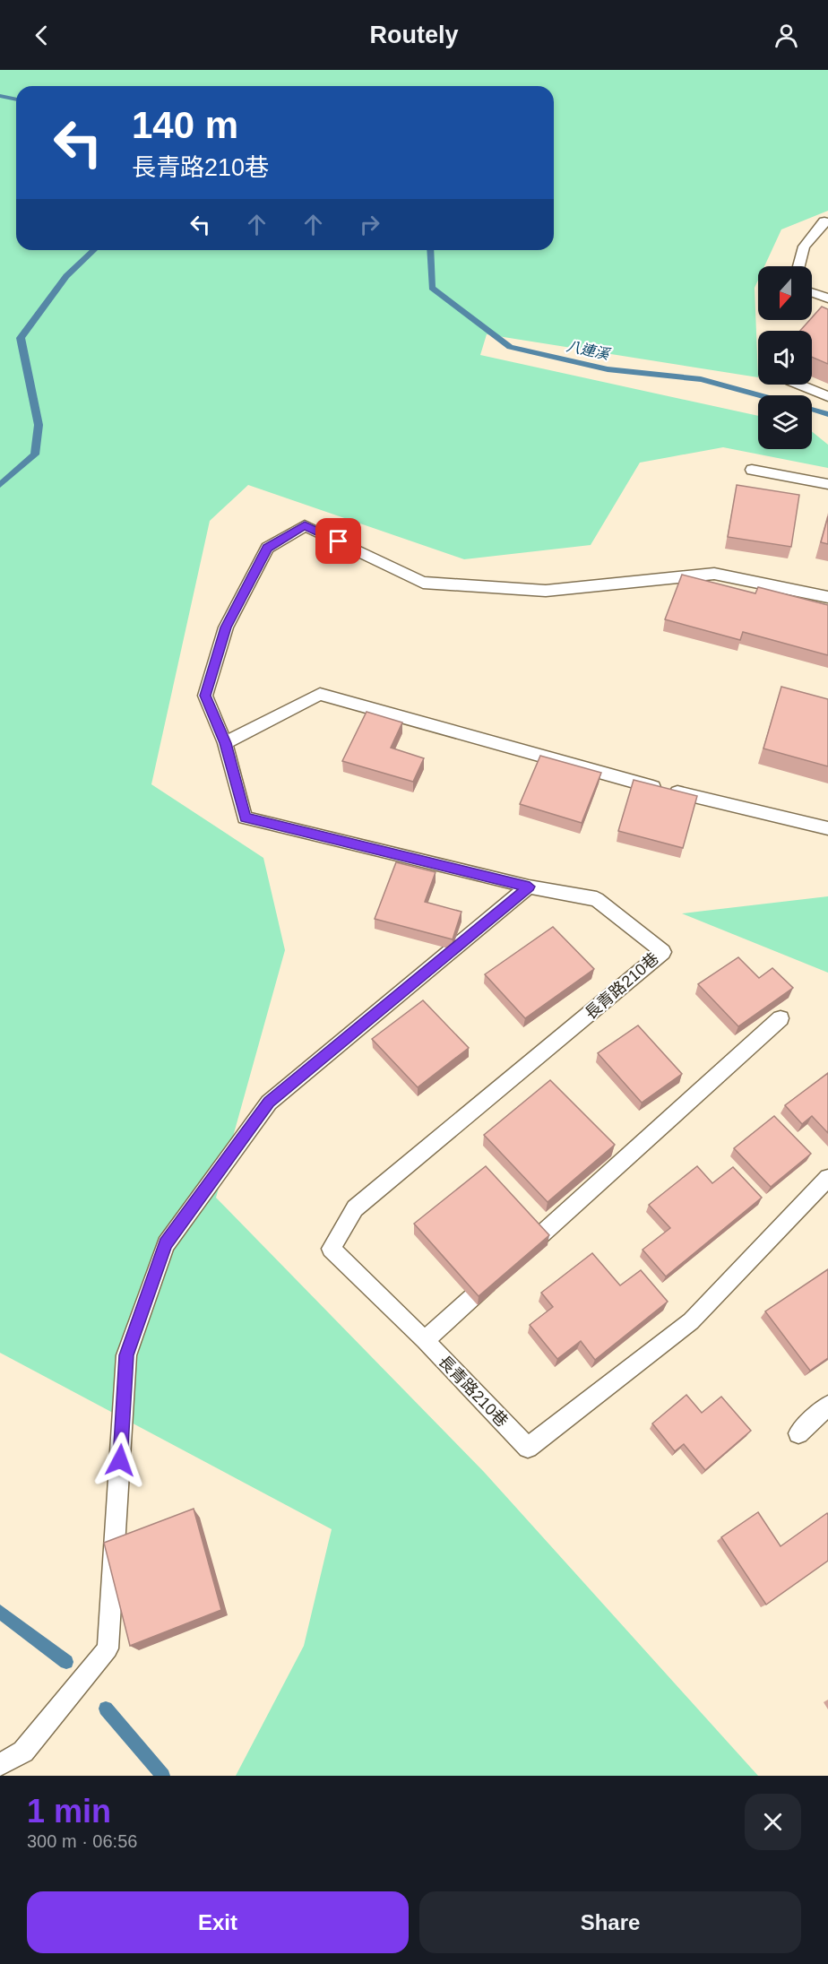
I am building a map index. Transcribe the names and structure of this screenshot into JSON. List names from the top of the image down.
{
  "streets": {
    "lane": ["長青路210巷"]
  },
  "water": ["八連溪"],
  "north": "bottom",
  "page": {
    "header": "Routely",
    "turn": ["140 m", "長青路210巷"],
    "heading": ["1 min", "300 m · 06:56"],
    "buttons": ["Exit", "Share"]
  }
}
